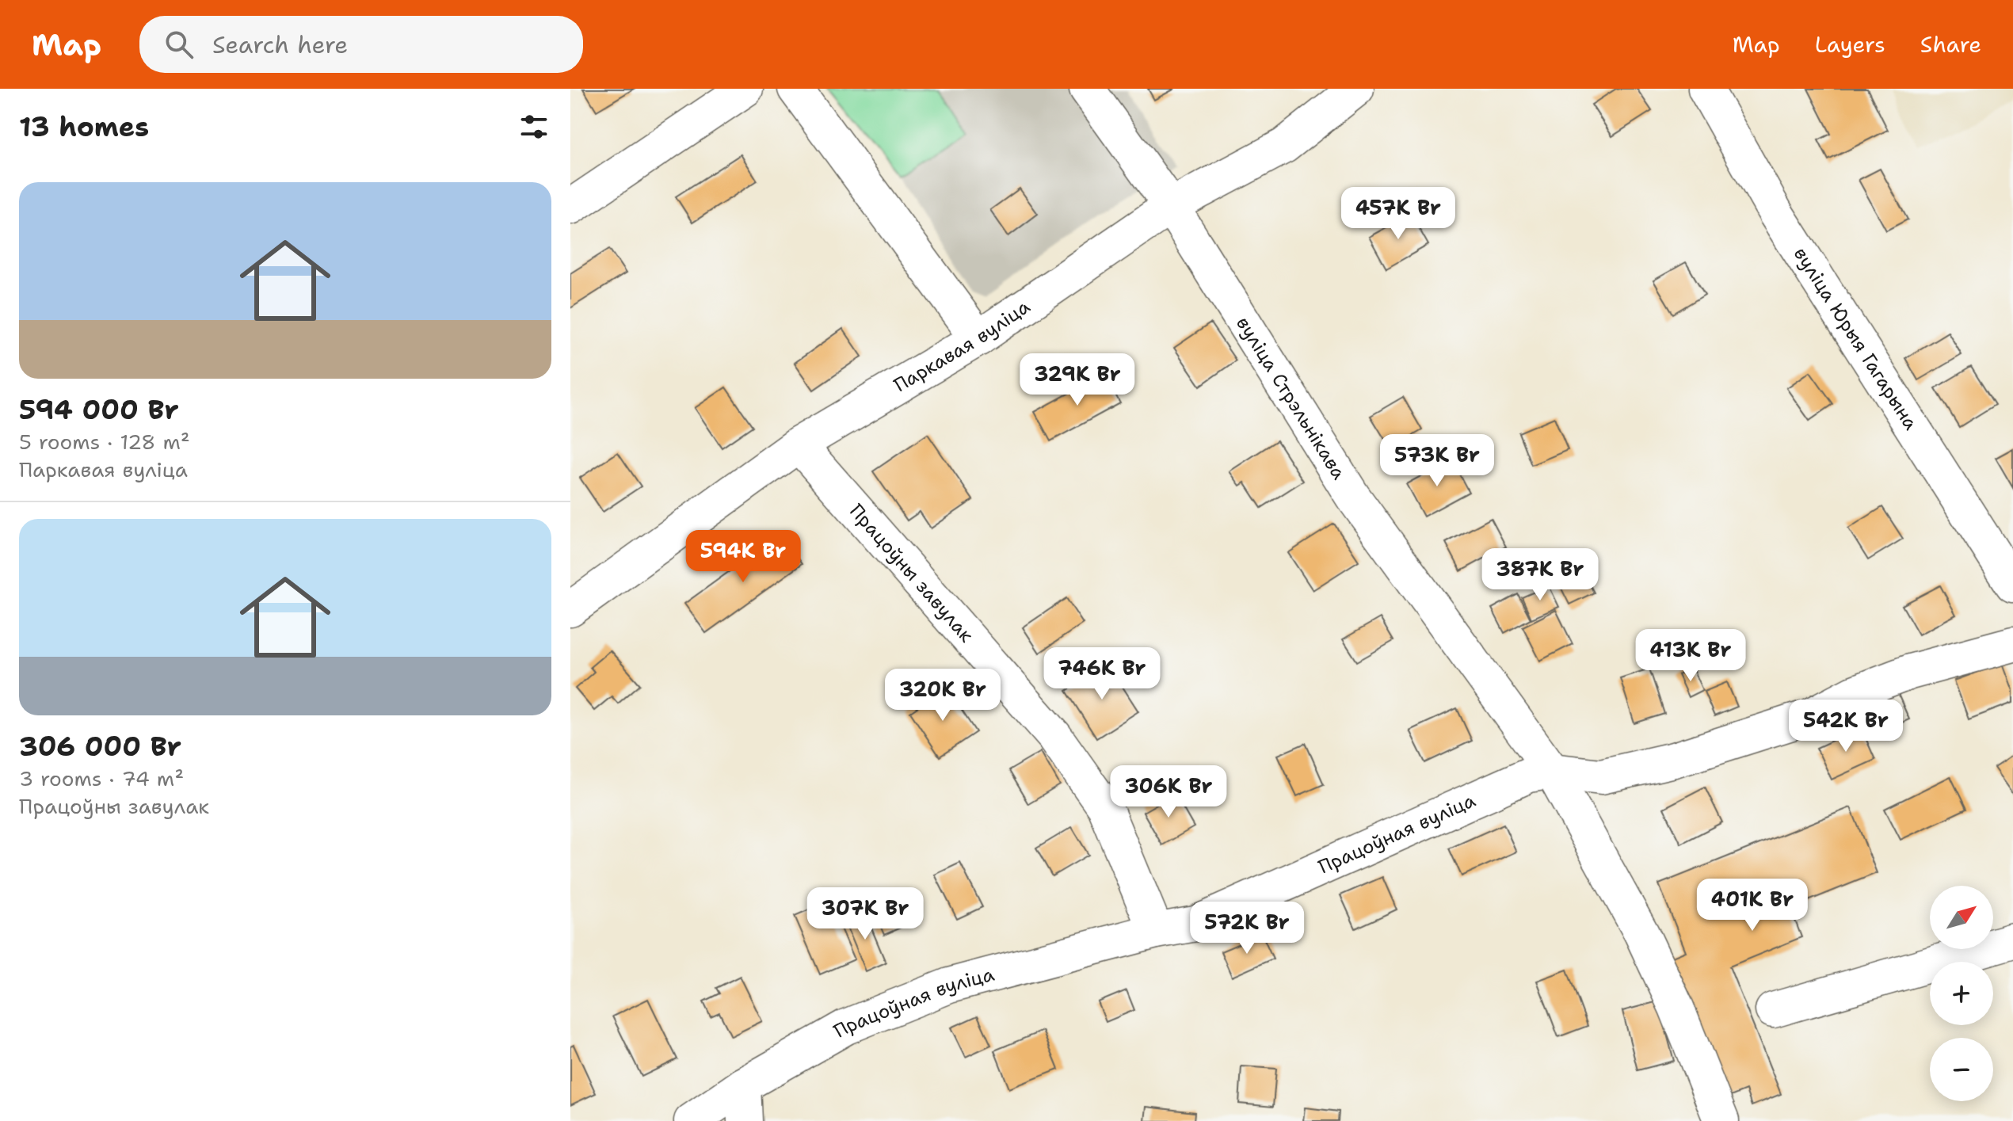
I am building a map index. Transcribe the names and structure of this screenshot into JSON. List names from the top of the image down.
{
  "streets": {
    "street": [
      "вуліца Юрыя Гагарына",
      "Паркавая вуліца",
      "вуліца Стрэльнікава",
      "Працоўны завулак",
      "Працоўная вуліца"
    ]
  },
  "crossings": [
    ["Паркавая вуліца", "вуліца Стрэльнікава"],
    ["Паркавая вуліца", "Працоўны завулак"],
    ["вуліца Стрэльнікава", "Працоўная вуліца"],
    ["Працоўны завулак", "Працоўная вуліца"]
  ],
  "north": "top right",
  "page": {
    "header": "Map",
    "search": "Search here",
    "nav": ["Map", "Layers", "Share"],
    "heading": "13 homes",
    "list": [
      {
        "name": "594 000 Br",
        "note": "5 rooms · 128 m² · Паркавая вуліца"
      },
      {
        "name": "306 000 Br",
        "note": "3 rooms · 74 m² · Працоўны завулак"
      }
    ],
    "price": [
      "457K Br",
      "329K Br",
      "573K Br",
      "594K Br",
      "387K Br",
      "413K Br",
      "746K Br",
      "320K Br",
      "542K Br",
      "306K Br",
      "401K Br",
      "307K Br",
      "572K Br"
    ],
    "map_buttons": ["+", "−"]
  }
}
